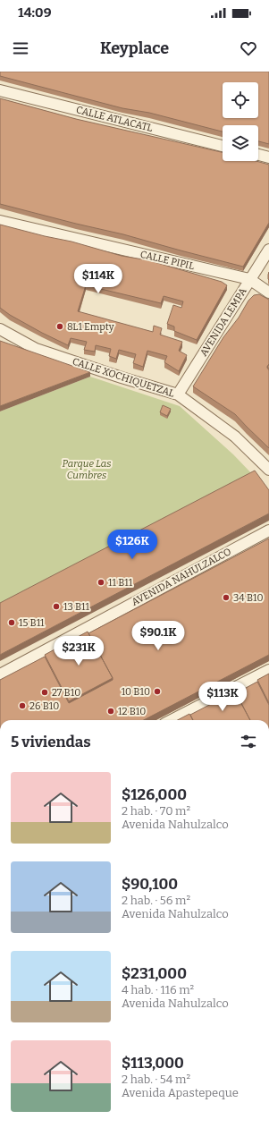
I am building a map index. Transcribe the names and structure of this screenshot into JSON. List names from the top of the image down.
{
  "streets": {
    "street": [
      "CALLE ATLACATL",
      "CALLE PIPIL",
      "AVENIDA LEMPA",
      "CALLE XOCHIQUETZAL",
      "AVENIDA NAHULZALCO"
    ]
  },
  "crossings": [
    ["CALLE PIPIL", "AVENIDA LEMPA"],
    ["AVENIDA LEMPA", "CALLE XOCHIQUETZAL"]
  ],
  "parks": ["Parque Las Cumbres"],
  "places": [
    "8L1 Empty",
    "11 B11",
    "34 B10",
    "13 B11",
    "15 B11",
    "10 B10",
    "27 B10",
    "26 B10",
    "12 B10"
  ],
  "page": {
    "status": "14:09",
    "header": "Keyplace",
    "price": [
      "$114K",
      "$126K",
      "$90.1K",
      "$231K",
      "$113K"
    ],
    "heading": "5 viviendas",
    "list": [
      {
        "name": "$126,000",
        "note": "2 hab. · 70 m² · Avenida Nahulzalco"
      },
      {
        "name": "$90,100",
        "note": "2 hab. · 56 m² · Avenida Nahulzalco"
      },
      {
        "name": "$231,000",
        "note": "4 hab. · 116 m² · Avenida Nahulzalco"
      },
      {
        "name": "$113,000",
        "note": "2 hab. · 54 m² · Avenida Apastepeque"
      }
    ]
  }
}
